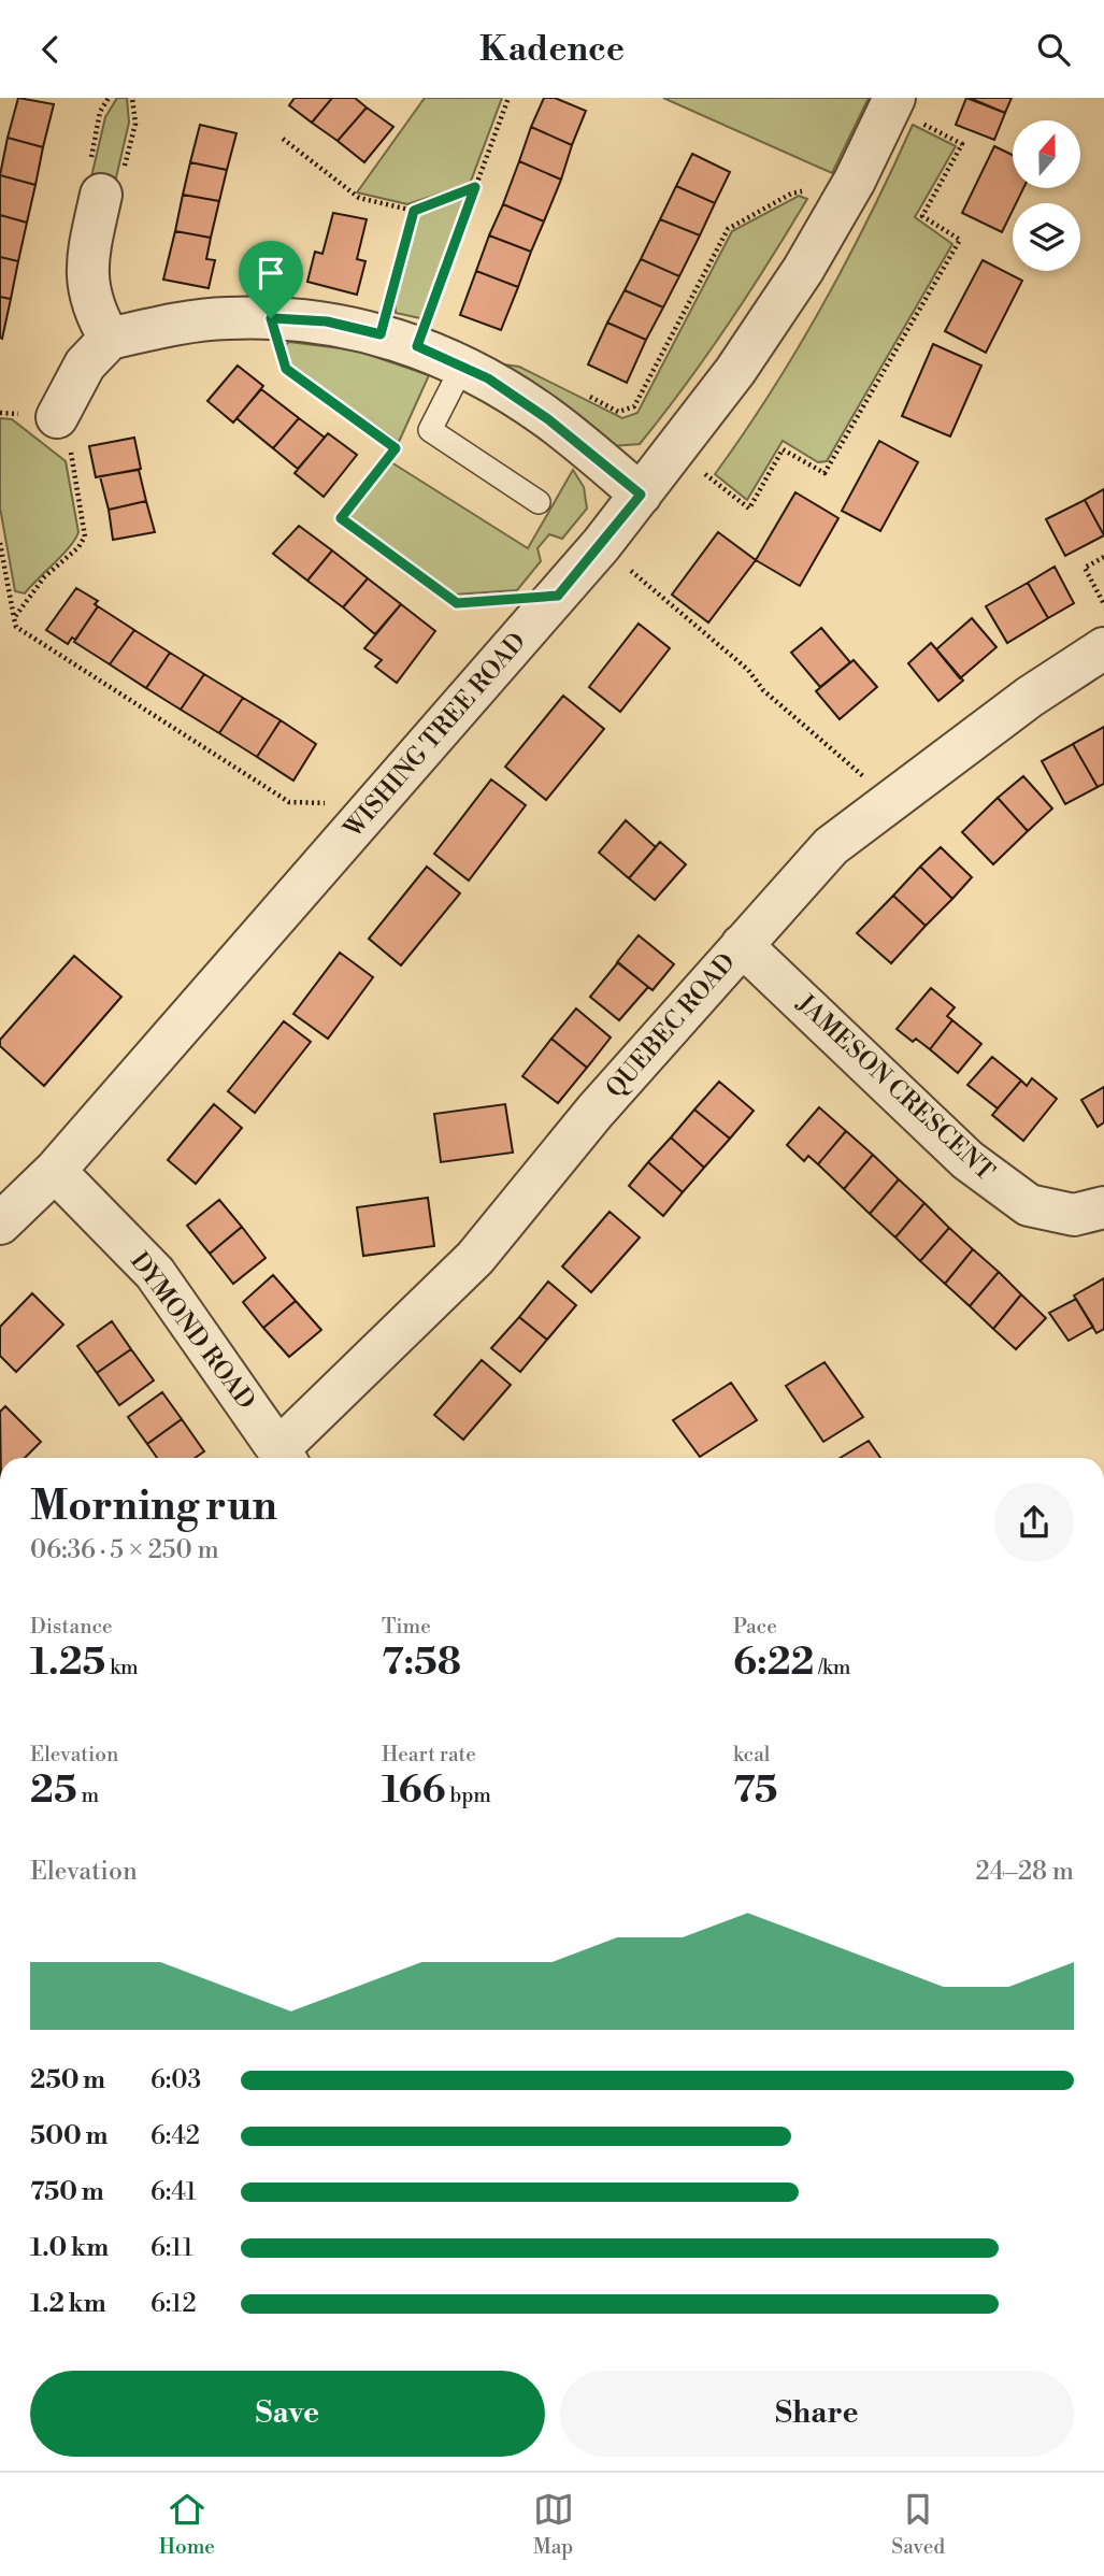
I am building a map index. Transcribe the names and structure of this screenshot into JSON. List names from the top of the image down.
{
  "streets": {
    "street": [
      "WISHING TREE ROAD",
      "QUEBEC ROAD",
      "JAMESON CRESCENT",
      "DYMOND ROAD"
    ]
  },
  "crossings": [
    ["WISHING TREE ROAD", "DYMOND ROAD"],
    ["QUEBEC ROAD", "JAMESON CRESCENT"],
    ["QUEBEC ROAD", "DYMOND ROAD"]
  ],
  "north": "top",
  "page": {
    "header": "Kadence",
    "heading": ["Morning run", "06:36 · 5 × 250 m"],
    "stats": [
      ["Distance", "1.25 km"],
      ["Time", "7:58"],
      ["Pace", "6:22 /km"],
      ["Elevation", "25 m"],
      ["Heart rate", "166 bpm"],
      ["kcal", "75"]
    ],
    "chart": ["Elevation", "24–28 m"],
    "list": [
      {
        "name": "250 m",
        "note": "6:03"
      },
      {
        "name": "500 m",
        "note": "6:42"
      },
      {
        "name": "750 m",
        "note": "6:41"
      },
      {
        "name": "1.0 km",
        "note": "6:11"
      },
      {
        "name": "1.2 km",
        "note": "6:12"
      }
    ],
    "buttons": ["Save", "Share"],
    "tabs": ["Home", "Map", "Saved"]
  }
}
